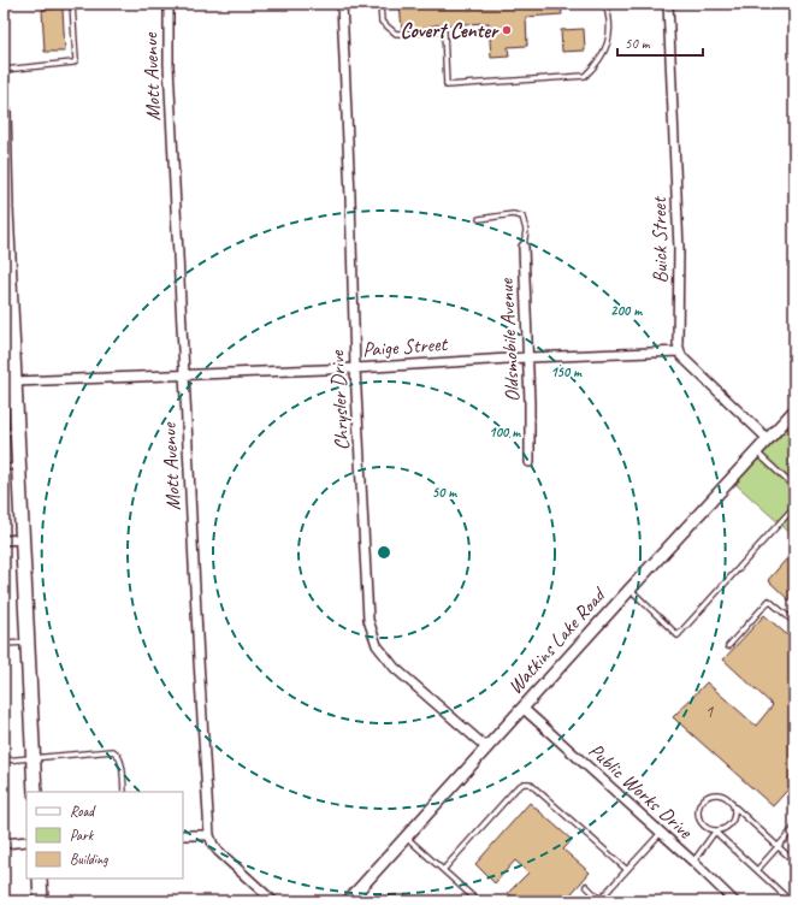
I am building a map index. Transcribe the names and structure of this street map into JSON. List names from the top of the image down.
{
  "streets": {
    "street": [
      "Mott Avenue",
      "Buick Street",
      "Oldsmobile Avenue",
      "Paige Street",
      "Chrysler Drive",
      "Watkins Lake Road",
      "Public Works Drive"
    ]
  },
  "crossings": [
    ["Mott Avenue", "Paige Street"],
    ["Buick Street", "Paige Street"],
    ["Oldsmobile Avenue", "Paige Street"],
    ["Paige Street", "Chrysler Drive"],
    ["Chrysler Drive", "Watkins Lake Road"],
    ["Watkins Lake Road", "Public Works Drive"]
  ],
  "places": ["Covert Center"],
  "house_numbers": ["1"],
  "legend": ["Road", "Park", "Building"],
  "scale_bar": "50 m",
  "rings": [
    "200 m",
    "150 m",
    "100 m",
    "50 m"
  ]
}
